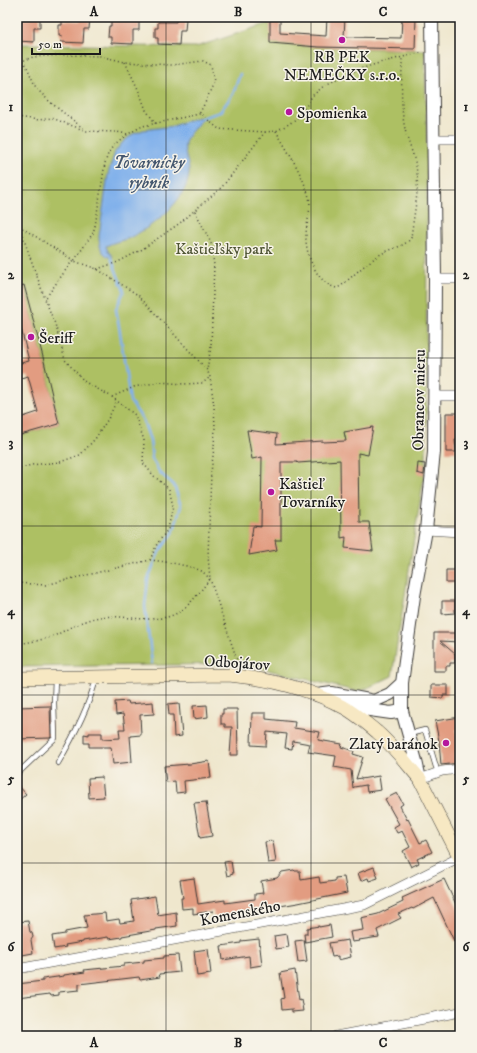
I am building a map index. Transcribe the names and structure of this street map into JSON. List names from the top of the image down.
{
  "streets": {
    "main road": ["Odbojárov"],
    "street": ["Obrancov mieru", "Komenského"]
  },
  "crossings": [
    ["Obrancov mieru", "Odbojárov"],
    ["Odbojárov", "Komenského"]
  ],
  "water": ["Tovarnícky rybník"],
  "parks": ["Kaštieľsky park"],
  "places": [
    "RB PEK NEMEČKY s.r.o.",
    "Spomienka",
    "Šeriff",
    "Kaštieľ Tovarníky",
    "Zlatý baránok"
  ],
  "scale_bar": "50 m",
  "grid": {
    "columns": ["A", "B", "C"],
    "rows": [
      "1",
      "2",
      "3",
      "4",
      "5",
      "6"
    ]
  }
}
